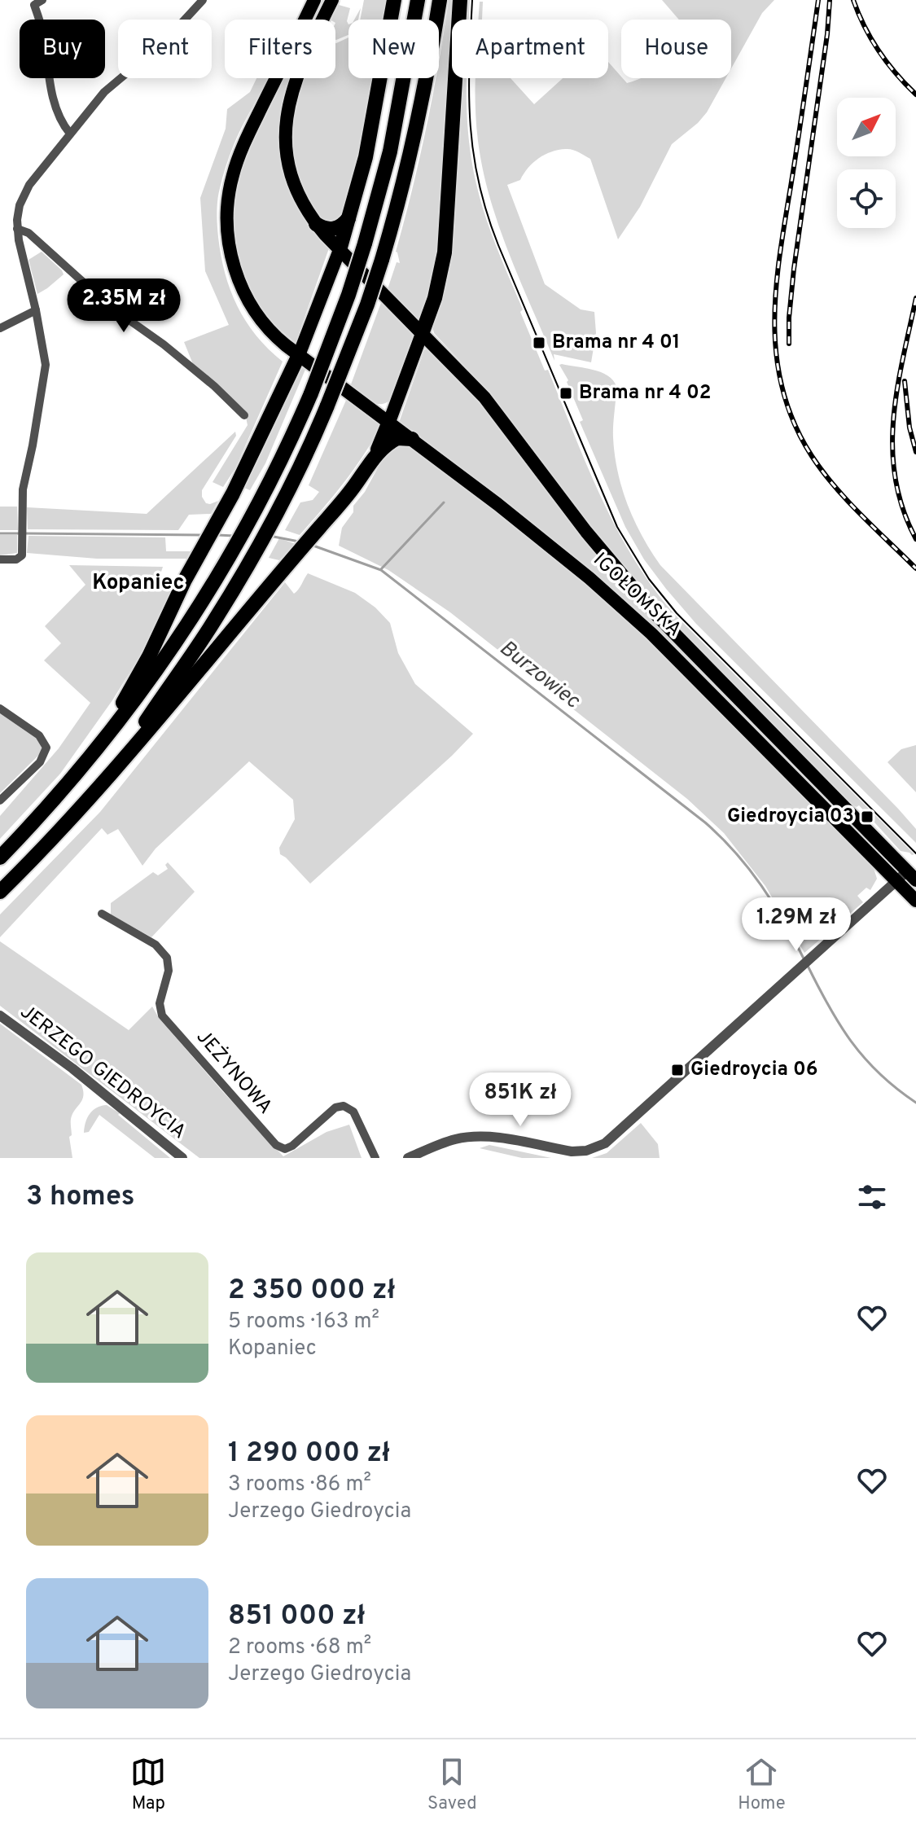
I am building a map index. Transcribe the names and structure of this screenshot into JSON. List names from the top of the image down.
{
  "streets": {
    "main road": ["IGOŁOMSKA"],
    "street": ["JERZEGO GIEDROYCIA", "JEŻYNOWA"]
  },
  "districts": ["Kopaniec"],
  "water": ["Burzowiec"],
  "places": {
    "transit": [
      "Brama nr 4 01",
      "Brama nr 4 02",
      "Giedroycia 03",
      "Giedroycia 06"
    ]
  },
  "north": "top right",
  "page": {
    "chip": [
      "Buy",
      "Rent",
      "Filters",
      "New",
      "Apartment",
      "House"
    ],
    "price": ["2.35M zł", "1.29M zł", "851K zł"],
    "heading": "3 homes",
    "list": [
      {
        "name": "2 350 000 zł",
        "note": "5 rooms · 163 m² · Kopaniec"
      },
      {
        "name": "1 290 000 zł",
        "note": "3 rooms · 86 m² · Jerzego Giedroycia"
      },
      {
        "name": "851 000 zł",
        "note": "2 rooms · 68 m² · Jerzego Giedroycia"
      }
    ],
    "tabs": ["Map", "Saved", "Home"]
  }
}
